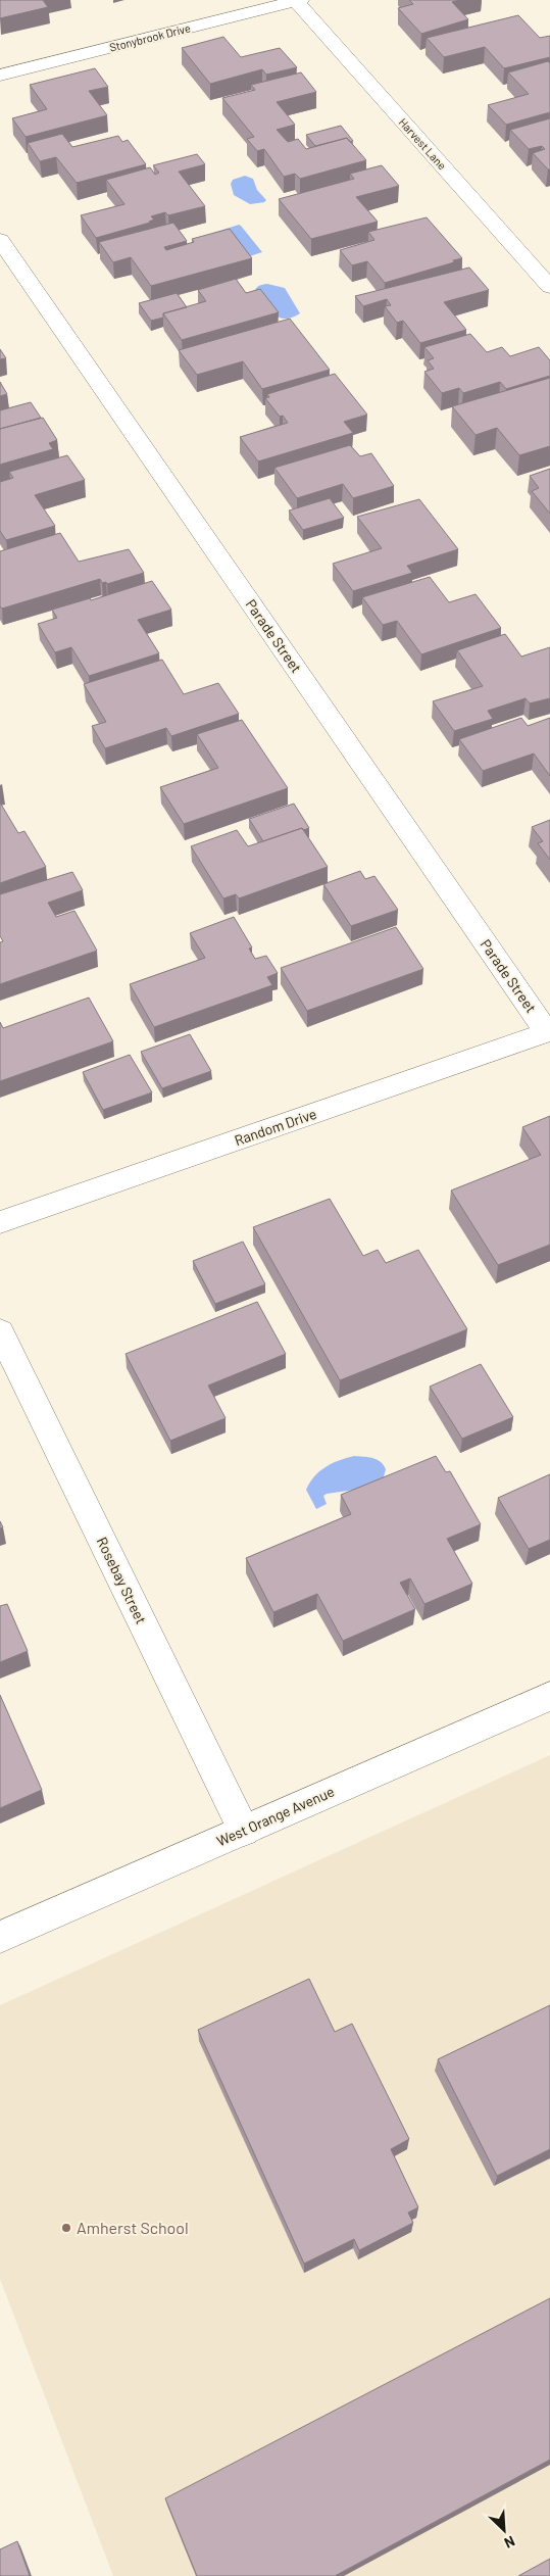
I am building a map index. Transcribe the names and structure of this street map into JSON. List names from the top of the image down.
{
  "streets": {
    "street": [
      "Stonybrook Drive",
      "Harvest Lane",
      "Parade Street",
      "Random Drive",
      "Rosebay Street",
      "West Orange Avenue"
    ]
  },
  "crossings": [
    ["Stonybrook Drive", "Harvest Lane"],
    ["Parade Street", "Random Drive"],
    ["Rosebay Street", "West Orange Avenue"]
  ],
  "places": ["Amherst School"],
  "north": "bottom right"
}
